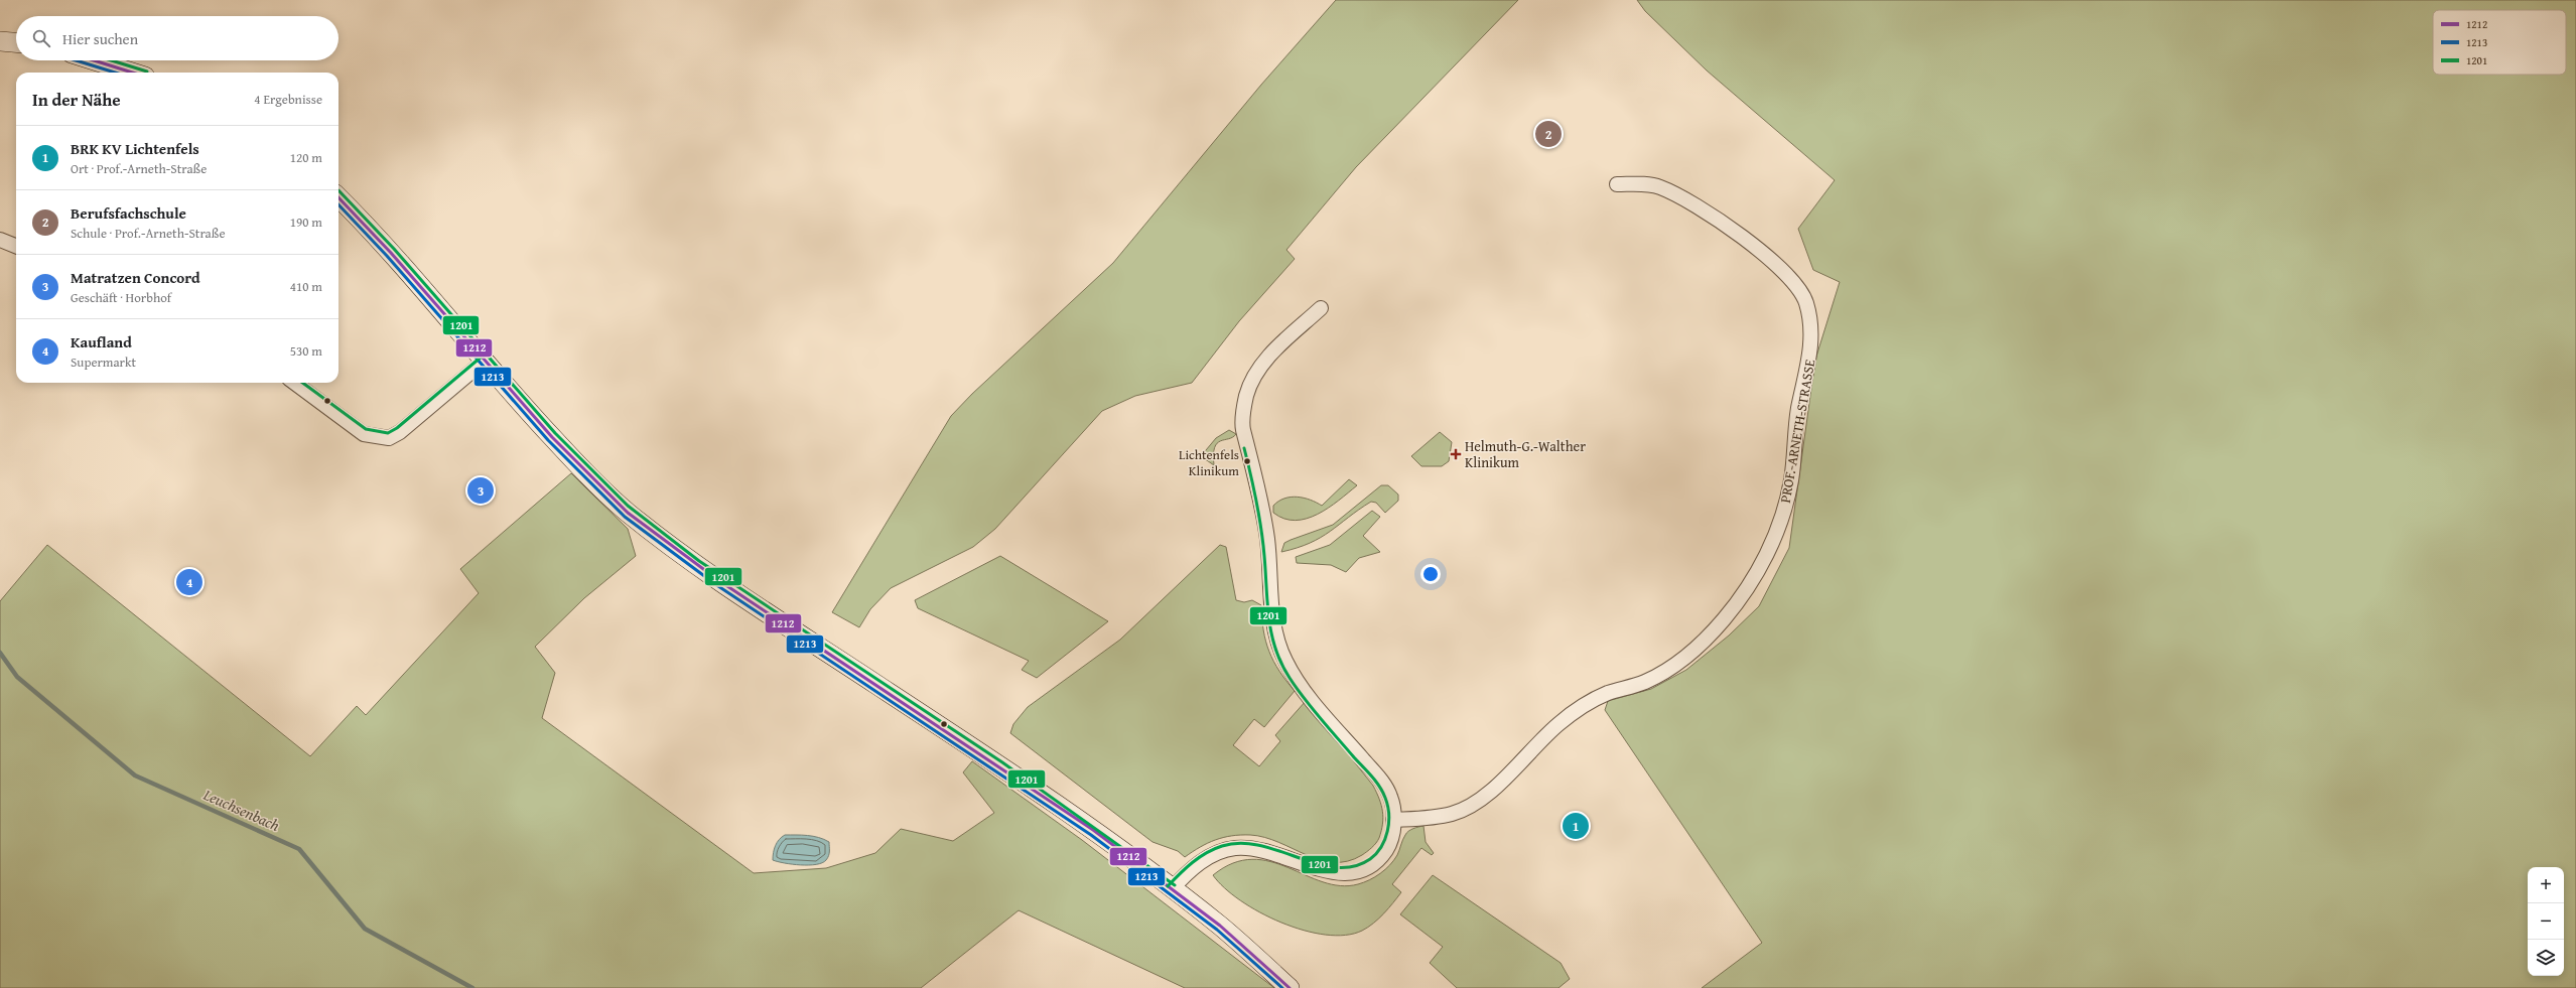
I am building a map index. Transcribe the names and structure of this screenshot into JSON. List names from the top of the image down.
{
  "streets": {
    "street": ["PROF.-ARNETH-STRASSE"]
  },
  "water": ["Leuchsenbach"],
  "places": {
    "health": ["Helmuth-G.-Walther Klinikum"],
    "other": ["Lichtenfels Klinikum"]
  },
  "lines": ["transit line 1212", "transit line 1213", "transit line 1201"],
  "legend": ["1212", "1213", "1201"],
  "page": {
    "search": "Hier suchen",
    "heading": ["In der Nähe", "4 Ergebnisse"],
    "pins": [
      "2",
      "3",
      "4",
      "1"
    ],
    "list": [
      {
        "mark": "1",
        "name": "BRK KV Lichtenfels",
        "note": "Ort · Prof.-Arneth-Straße",
        "value": "120 m"
      },
      {
        "mark": "2",
        "name": "Berufsfachschule",
        "note": "Schule · Prof.-Arneth-Straße",
        "value": "190 m"
      },
      {
        "mark": "3",
        "name": "Matratzen Concord",
        "note": "Geschäft · Horbhof",
        "value": "410 m"
      },
      {
        "mark": "4",
        "name": "Kaufland",
        "note": "Supermarkt",
        "value": "530 m"
      }
    ],
    "map_buttons": ["+", "−"]
  }
}
